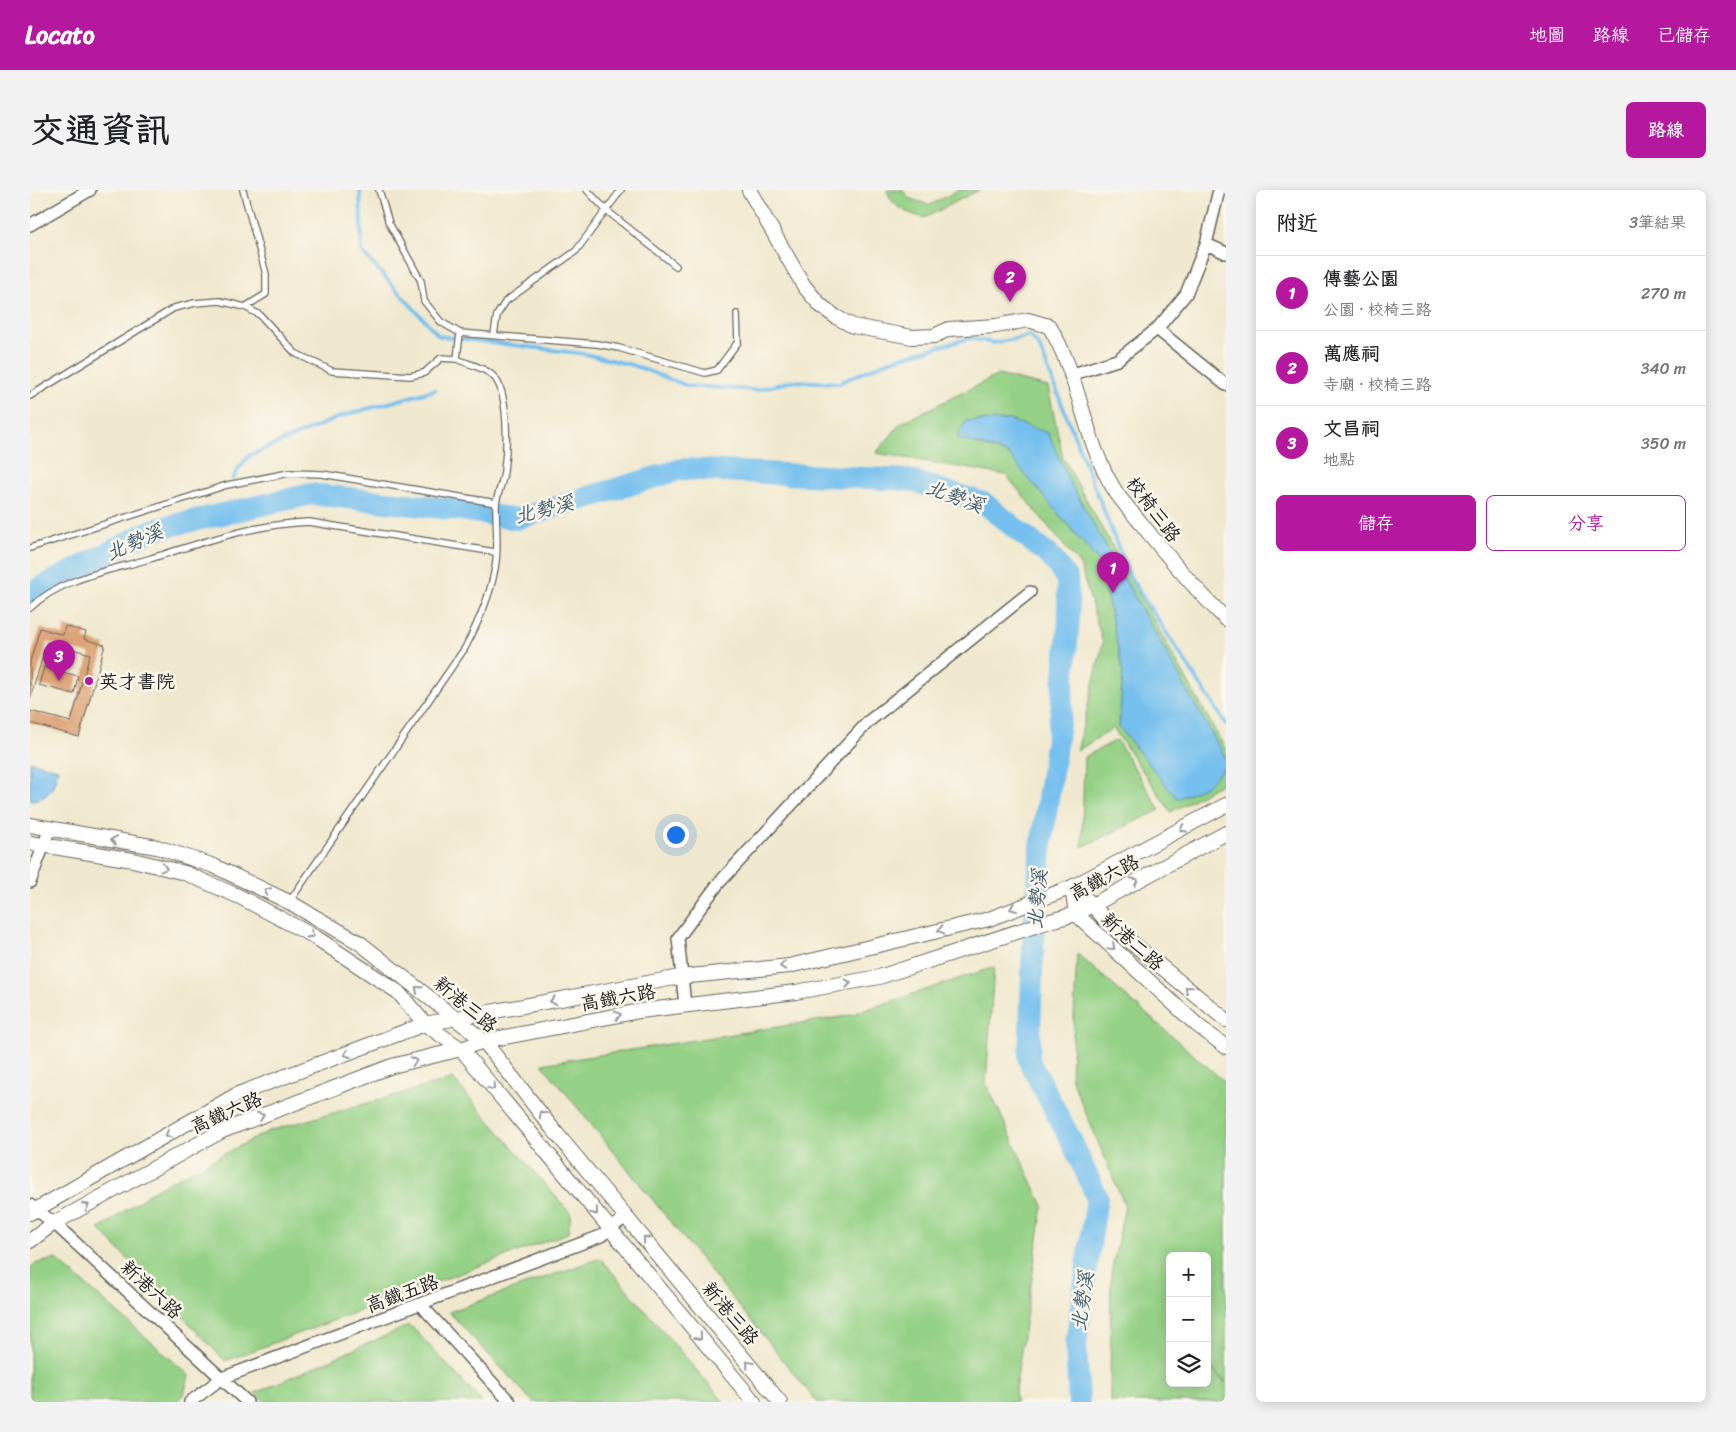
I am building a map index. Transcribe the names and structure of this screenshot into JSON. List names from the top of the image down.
{
  "streets": {
    "street": [
      "校椅三路",
      "高鐵六路",
      "新港二路",
      "新港三路",
      "新港六路",
      "高鐵五路"
    ]
  },
  "crossings": [
    ["高鐵六路", "新港二路"],
    ["高鐵六路", "新港三路"],
    ["高鐵六路", "新港六路"],
    ["新港三路", "高鐵五路"],
    ["新港六路", "高鐵五路"]
  ],
  "water": ["北勢溪"],
  "places": ["英才書院"],
  "page": {
    "header": "Locato",
    "nav": ["地圖", "路線", "已儲存"],
    "title": "交通資訊",
    "buttons": [
      "路線",
      ["儲存", "分享"]
    ],
    "heading": ["附近", "3筆結果"],
    "list": [
      {
        "mark": "1",
        "name": "傳藝公園",
        "note": "公園 · 校椅三路",
        "value": "270 m"
      },
      {
        "mark": "2",
        "name": "萬應祠",
        "note": "寺廟 · 校椅三路",
        "value": "340 m"
      },
      {
        "mark": "3",
        "name": "文昌祠",
        "note": "地點",
        "value": "350 m"
      }
    ],
    "pins": ["2", "1", "3"],
    "map_buttons": ["+", "−"]
  }
}
